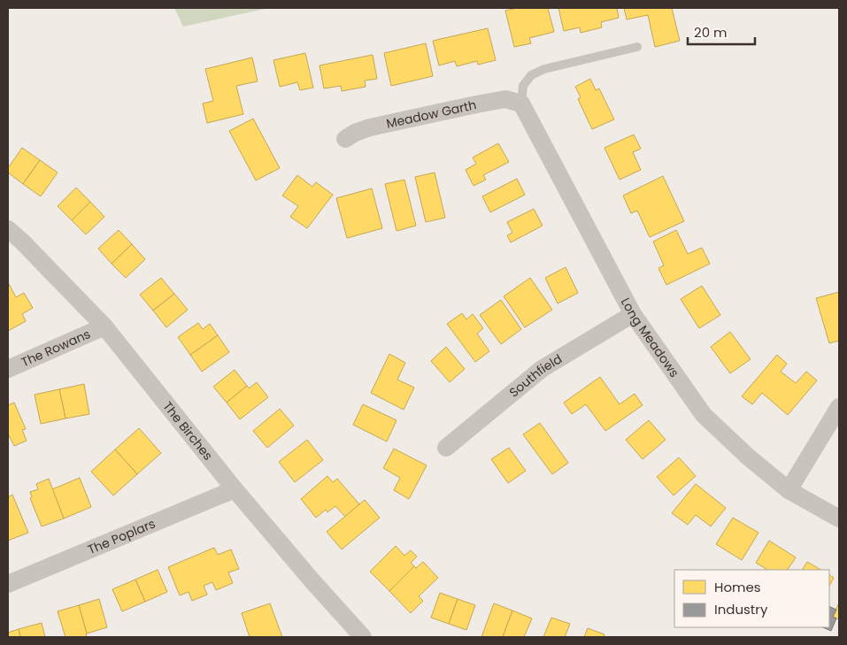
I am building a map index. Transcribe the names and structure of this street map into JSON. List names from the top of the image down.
{
  "streets": {
    "street": [
      "Meadow Garth",
      "Long Meadows",
      "The Rowans",
      "Southfield",
      "The Birches",
      "The Poplars"
    ]
  },
  "crossings": [
    ["Meadow Garth", "Long Meadows"],
    ["Long Meadows", "Southfield"],
    ["The Rowans", "The Birches"],
    ["The Birches", "The Poplars"]
  ],
  "legend": ["Homes", "Industry"],
  "scale_bar": "20 m"
}
